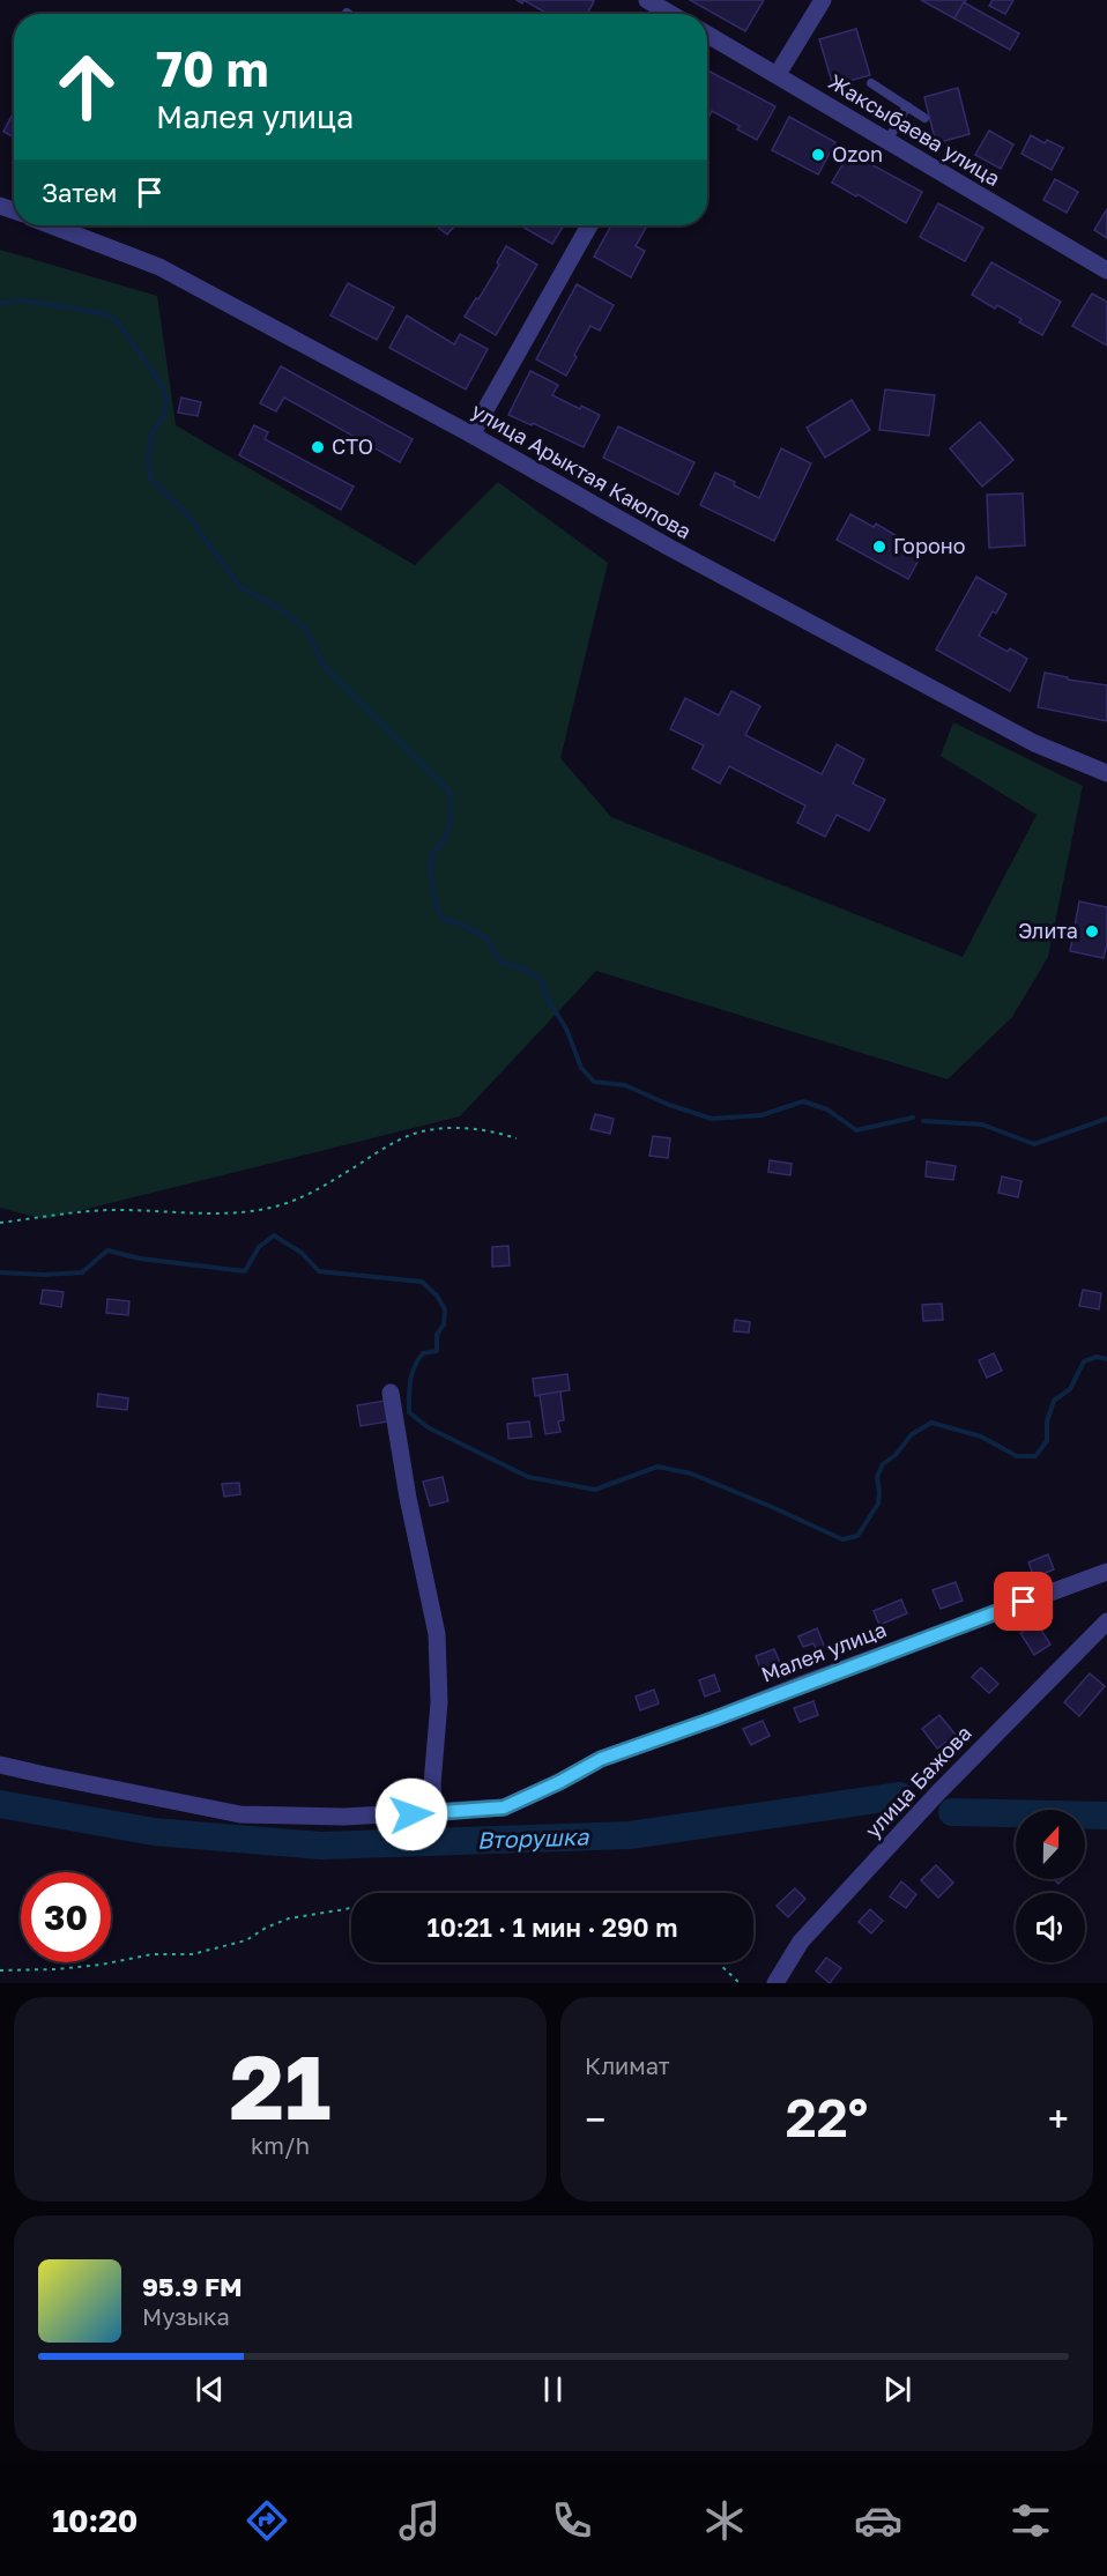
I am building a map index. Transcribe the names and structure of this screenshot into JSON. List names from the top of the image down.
{
  "streets": {
    "street": [
      "Жаксыбаева улица",
      "улица Арыктая Каюпова",
      "Малея улица",
      "улица Бажова"
    ]
  },
  "water": ["Вторушка"],
  "places": [
    "Ozon",
    "СТО",
    "Гороно",
    "Элита"
  ],
  "north": "top",
  "page": {
    "turn": ["70 m", "Малея улица"],
    "then": "Затем",
    "limit": "30",
    "trip": "10:21 · 1 мин · 290 m",
    "tile": [
      ["21", "km/h"],
      "Климат"
    ],
    "heat": ["−", "22°", "+"],
    "song": ["95.9 FM", "Музыка"],
    "tabs": "10:20"
  }
}
